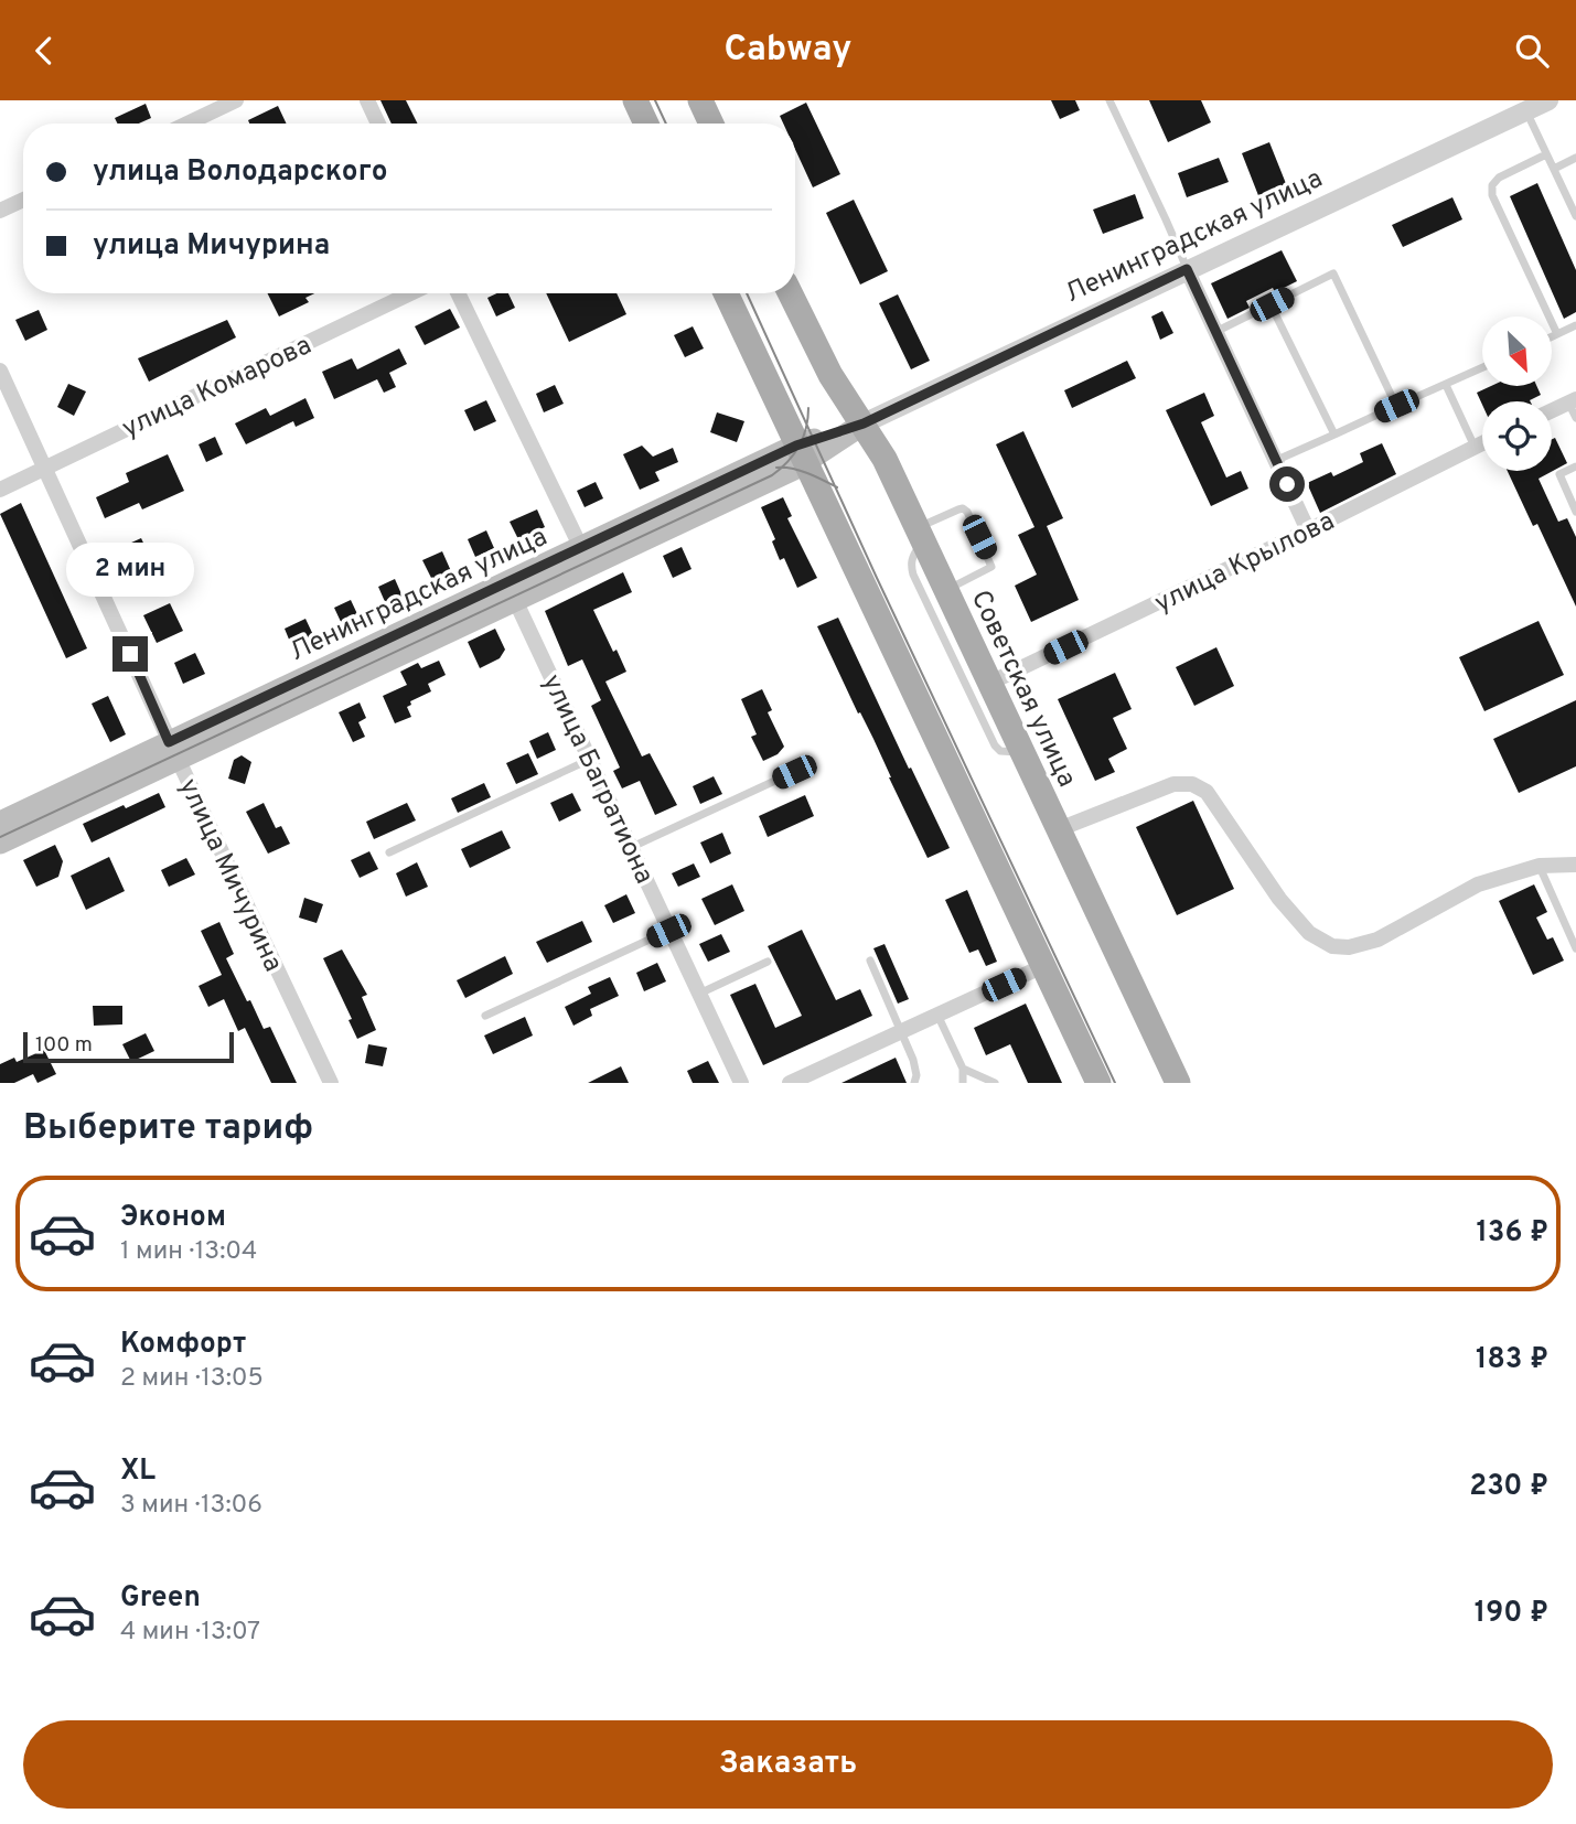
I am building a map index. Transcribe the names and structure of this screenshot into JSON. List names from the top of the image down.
{
  "streets": {
    "main road": ["Ленинградская улица", "Советская улица"],
    "street": [
      "улица Комарова",
      "улица Крылова",
      "улица Багратиона",
      "улица Мичурина"
    ]
  },
  "crossings": [
    ["Ленинградская улица", "Советская улица"],
    ["Ленинградская улица", "улица Багратиона"],
    ["Ленинградская улица", "улица Мичурина"],
    ["улица Комарова", "улица Мичурина"],
    ["улица Крылова", "Советская улица"]
  ],
  "scale_bar": "100 m",
  "north": "bottom right",
  "page": {
    "header": "Cabway",
    "banner": ["улица Володарского", "улица Мичурина"],
    "bubble": "2 мин",
    "scale": "100 m",
    "heading": "Выберите тариф",
    "list": [
      {
        "name": "Эконом",
        "note": "1 мин · 13:04",
        "value": "136 ₽"
      },
      {
        "name": "Комфорт",
        "note": "2 мин · 13:05",
        "value": "183 ₽"
      },
      {
        "name": "XL",
        "note": "3 мин · 13:06",
        "value": "230 ₽"
      },
      {
        "name": "Green",
        "note": "4 мин · 13:07",
        "value": "190 ₽"
      }
    ],
    "buttons": "Заказать"
  }
}
